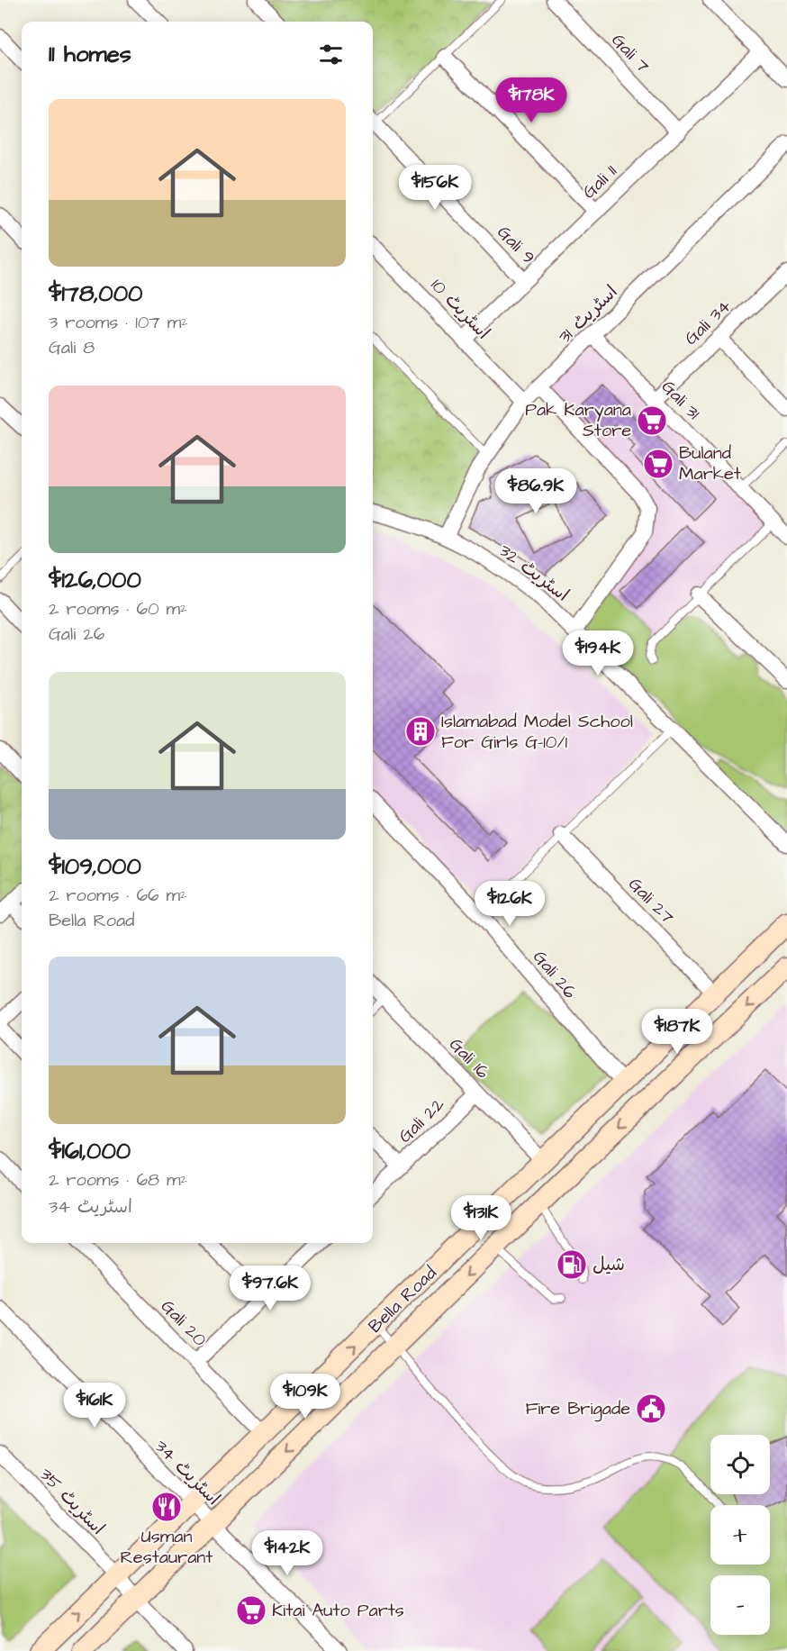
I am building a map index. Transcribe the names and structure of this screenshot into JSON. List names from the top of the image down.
{
  "streets": {
    "street": [
      "Gali 7",
      "Gali 11",
      "Gali 9",
      "اسٹریٹ 10",
      "اسٹریٹ 31",
      "Gali 34",
      "Gali 31",
      "اسٹریٹ 32",
      "Gali 27",
      "Gali 26",
      "Gali 16",
      "Gali 22",
      "Bella Road",
      "Gali 20",
      "اسٹریٹ 34",
      "اسٹریٹ 35"
    ]
  },
  "crossings": [
    ["Gali 7", "Gali 11"],
    ["Gali 11", "Gali 9"],
    ["Gali 11", "اسٹریٹ 10"],
    ["اسٹریٹ 10", "اسٹریٹ 31"],
    ["اسٹریٹ 31", "Gali 31"],
    ["اسٹریٹ 31", "اسٹریٹ 32"],
    ["Gali 34", "Gali 31"],
    ["Gali 27", "Bella Road"],
    ["Gali 26", "Bella Road"],
    ["Gali 16", "Gali 22"],
    ["Gali 16", "Bella Road"],
    ["Bella Road", "Gali 20"],
    ["Bella Road", "اسٹریٹ 34"],
    ["Bella Road", "اسٹریٹ 35"]
  ],
  "places": {
    "supermarket": ["Pak Karyana Store", "Buland Market", "Kitai Auto Parts"],
    "building": ["Islamabad Model School For Girls G-10/1"],
    "fuel station": ["شیل"],
    "public building": ["Fire Brigade"],
    "restaurant": ["Usman Restaurant"]
  },
  "page": {
    "heading": "11 homes",
    "price": [
      "$178K",
      "$156K",
      "$86.9K",
      "$194K",
      "$126K",
      "$187K",
      "$131K",
      "$97.6K",
      "$109K",
      "$161K",
      "$142K"
    ],
    "list": [
      {
        "name": "$178,000",
        "note": "3 rooms · 107 m² · Gali 8"
      },
      {
        "name": "$126,000",
        "note": "2 rooms · 60 m² · Gali 26"
      },
      {
        "name": "$109,000",
        "note": "2 rooms · 66 m² · Bella Road"
      },
      {
        "name": "$161,000",
        "note": "2 rooms · 68 m² · اسٹریٹ 34"
      }
    ],
    "map_buttons": ["+", "−"]
  }
}
